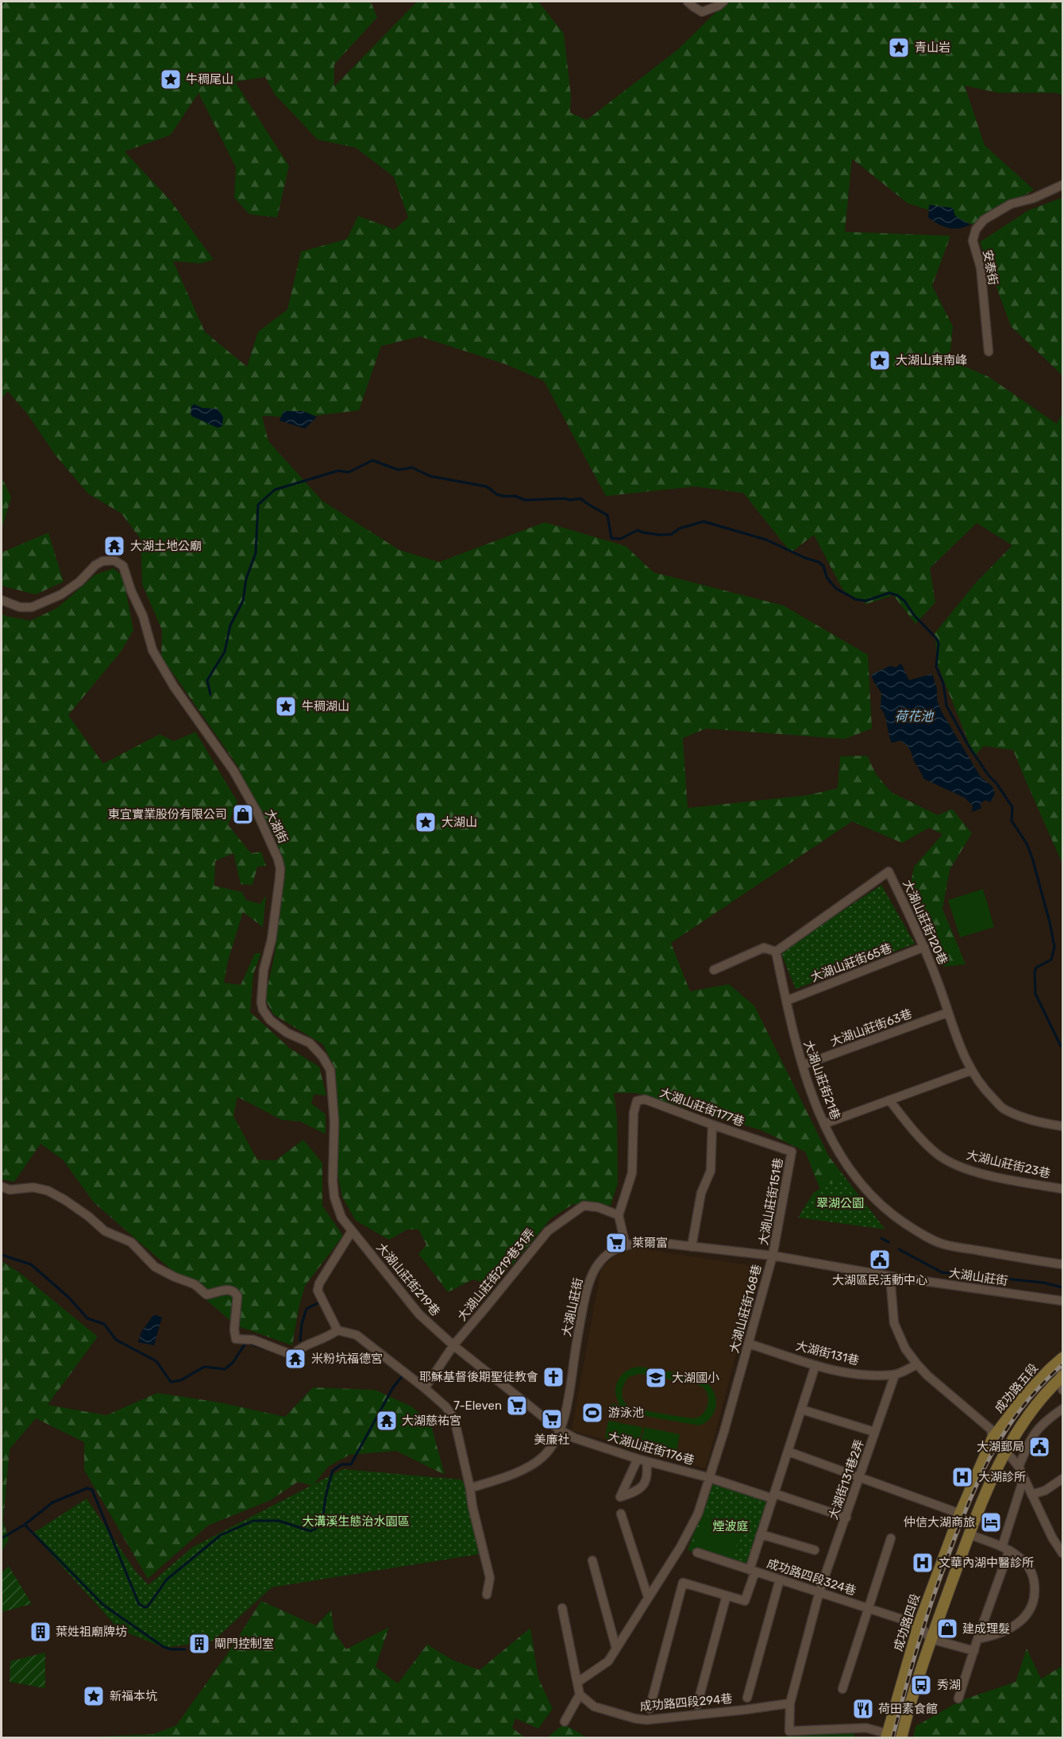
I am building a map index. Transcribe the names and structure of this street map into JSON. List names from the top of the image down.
{
  "streets": {
    "main road": ["成功路五段", "成功路四段"],
    "street": [
      "安泰街",
      "大湖街",
      "大湖山莊街120巷",
      "大湖山莊街65巷",
      "大湖山莊街63巷",
      "大湖山莊街21巷",
      "大湖山莊街177巷",
      "大湖山莊街23巷",
      "大湖山莊街151巷",
      "大湖山莊街219巷31弄",
      "大湖山莊街",
      "大湖山莊街219巷",
      "大湖山莊街168巷",
      "大湖街131巷",
      "大湖山莊街176巷",
      "大湖街131巷2弄",
      "成功路四段324巷",
      "成功路四段294巷"
    ]
  },
  "crossings": [
    ["大湖街", "大湖山莊街219巷"],
    ["大湖山莊街120巷", "大湖山莊街65巷"],
    ["大湖山莊街120巷", "大湖山莊街63巷"],
    ["大湖山莊街120巷", "大湖山莊街21巷"],
    ["大湖山莊街65巷", "大湖山莊街21巷"],
    ["大湖山莊街63巷", "大湖山莊街21巷"],
    ["大湖山莊街177巷", "大湖山莊街151巷"],
    ["大湖山莊街177巷", "大湖山莊街219巷31弄"],
    ["大湖山莊街151巷", "大湖山莊街"],
    ["大湖山莊街151巷", "大湖山莊街168巷"],
    ["大湖山莊街219巷31弄", "大湖山莊街219巷"],
    ["大湖山莊街", "大湖山莊街219巷"],
    ["大湖山莊街", "大湖山莊街168巷"],
    ["大湖山莊街", "大湖山莊街176巷"],
    ["大湖山莊街219巷", "大湖山莊街176巷"],
    ["大湖山莊街168巷", "大湖街131巷"],
    ["大湖山莊街168巷", "大湖山莊街176巷"],
    ["大湖街131巷", "大湖街131巷2弄"],
    ["成功路五段", "成功路四段"],
    ["大湖山莊街176巷", "大湖街131巷2弄"],
    ["大湖街131巷2弄", "成功路四段324巷"],
    ["大湖街131巷2弄", "成功路四段294巷"],
    ["成功路四段324巷", "成功路四段"]
  ],
  "water": ["荷花池"],
  "parks": ["翠湖公園", "大溝溪生態治水園區", "煙波庭"],
  "places": {
    "place": [
      "青山岩",
      "牛稠尾山",
      "大湖山東南峰",
      "牛稠湖山",
      "大湖山",
      "新福本坑"
    ],
    "temple": ["大湖土地公廟", "米粉坑福德宮", "大湖慈祐宮"],
    "shop": ["東宜實業股份有限公司", "建成理髮"],
    "supermarket": ["萊爾富", "7-Eleven", "美廉社"],
    "public building": ["大湖區民活動中心", "大湖郵局"],
    "church": ["耶穌基督後期聖徒教會"],
    "school or university": ["大湖國小"],
    "sports": ["游泳池"],
    "hospital": ["大湖診所", "文華內湖中醫診所"],
    "hotel": ["仲信大湖商旅"],
    "building": ["葉姓祖廟牌坊", "閘門控制室"],
    "bus stop": ["秀湖"],
    "restaurant": ["荷田素食館"]
  }
}
